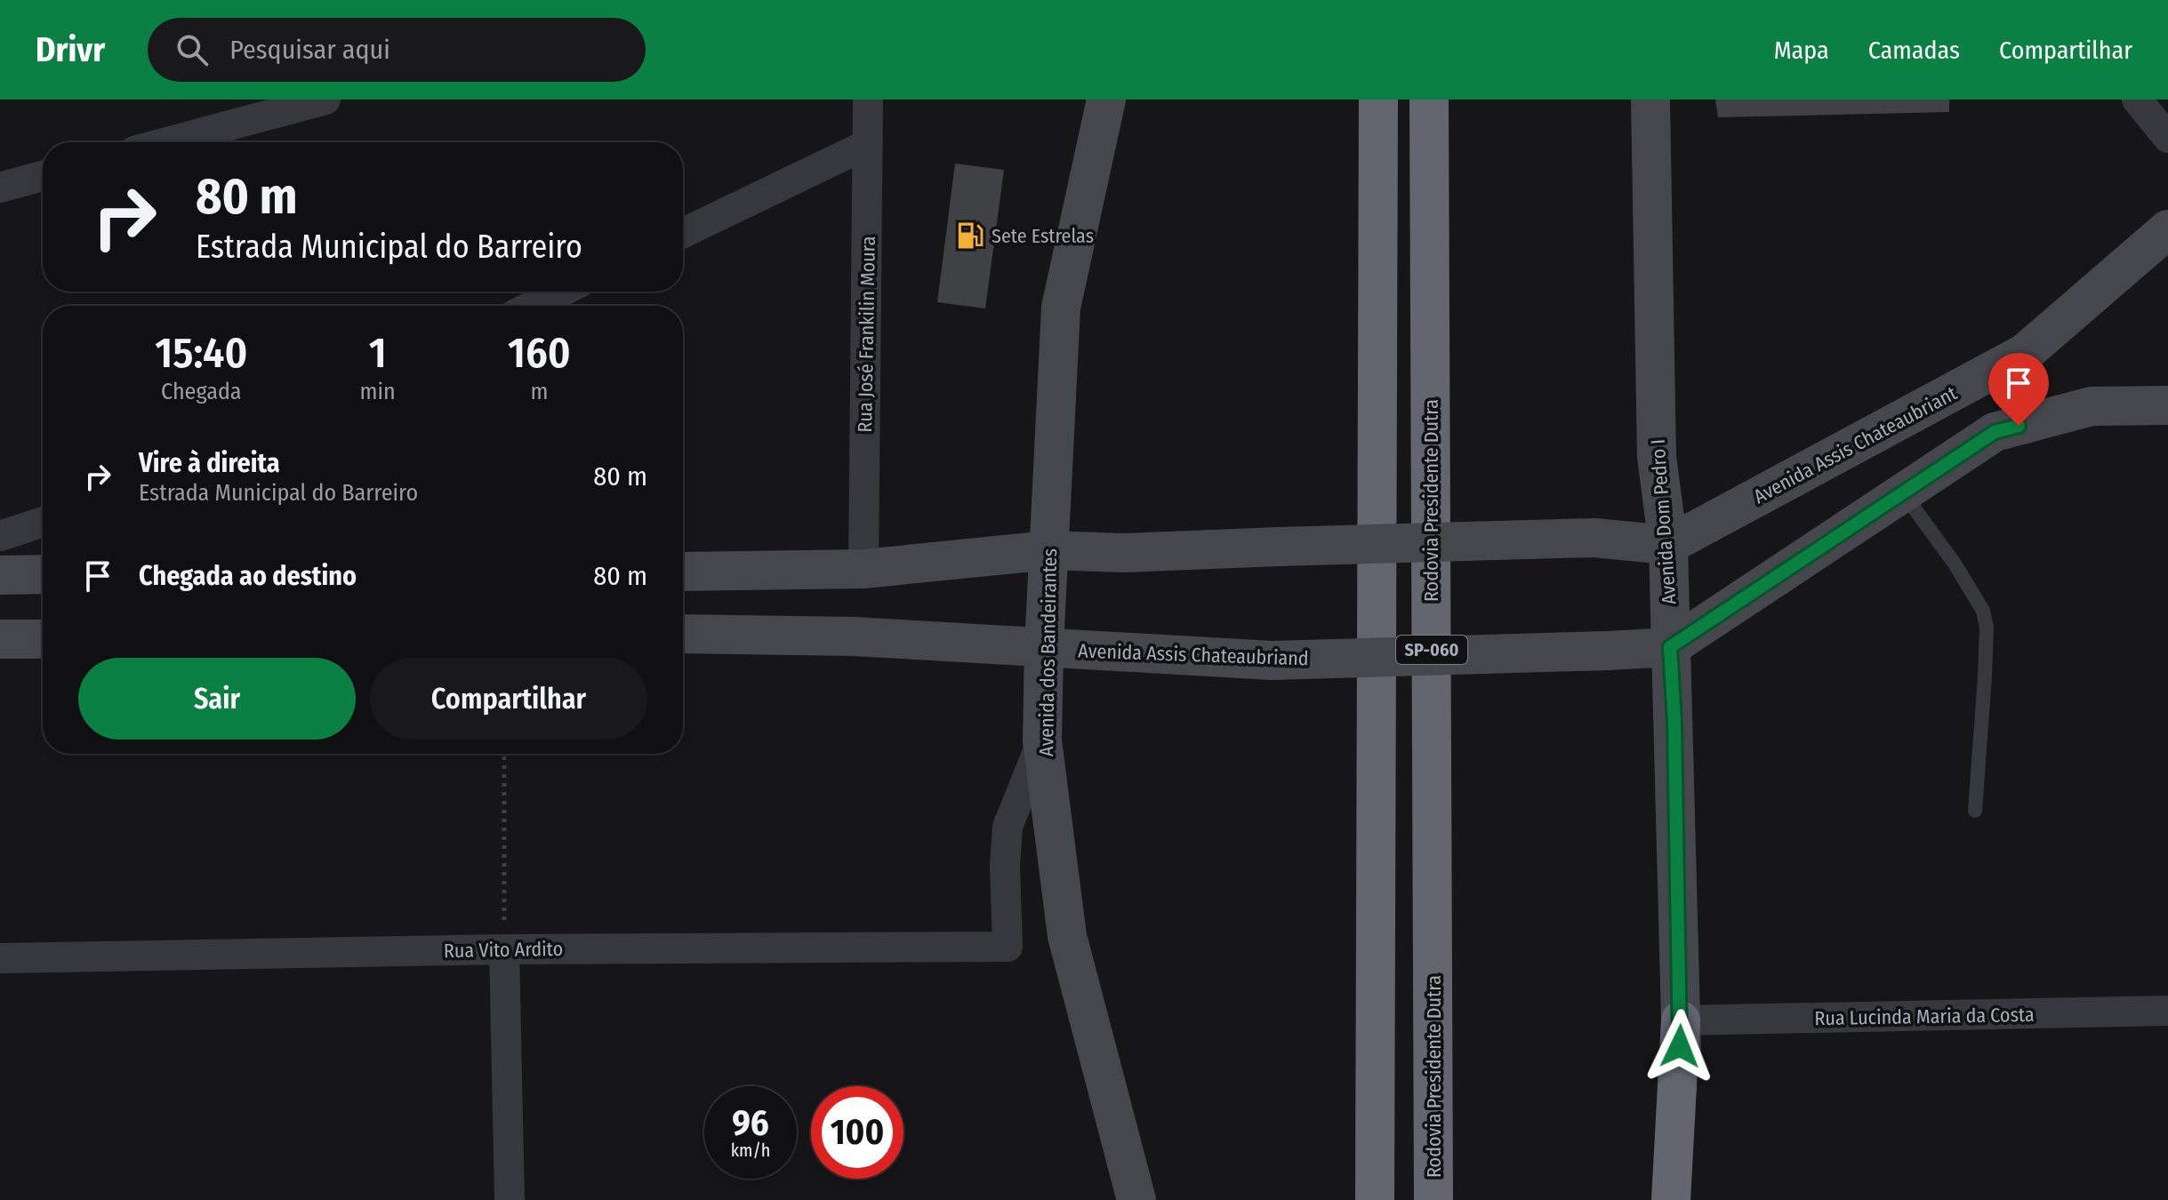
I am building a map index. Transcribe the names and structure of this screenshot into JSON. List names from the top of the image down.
{
  "streets": {
    "highway": ["Rodovia Presidente Dutra", "SP-060"],
    "main road": [
      "Avenida Assis Chateaubriant",
      "Avenida Dom Pedro I",
      "Avenida dos Bandeirantes",
      "Avenida Assis Chateaubriand"
    ],
    "street": ["Rua José Frankilin Moura", "Rua Vito Ardito", "Rua Lucinda Maria da Costa"]
  },
  "crossings": [
    ["Avenida Assis Chateaubriant", "Avenida Dom Pedro I"],
    ["Avenida Dom Pedro I", "Avenida Assis Chateaubriand"],
    ["Avenida Dom Pedro I", "Rua Lucinda Maria da Costa"],
    ["Avenida dos Bandeirantes", "Avenida Assis Chateaubriand"],
    ["Avenida dos Bandeirantes", "Rua Vito Ardito"]
  ],
  "places": {
    "fuel station": ["Sete Estrelas"]
  },
  "page": {
    "header": "Drivr",
    "search": "Pesquisar aqui",
    "nav": ["Mapa", "Camadas", "Compartilhar"],
    "turn": ["80 m", "Estrada Municipal do Barreiro"],
    "eta": [
      "15:40",
      "Chegada",
      "1",
      "min",
      "160",
      "m"
    ],
    "list": [
      {
        "name": "Vire à direita",
        "note": "Estrada Municipal do Barreiro",
        "value": "80 m"
      },
      {
        "name": "Chegada ao destino",
        "value": "80 m"
      }
    ],
    "buttons": ["Sair", "Compartilhar"],
    "speed": "96 km/h",
    "limit": "100"
  }
}
